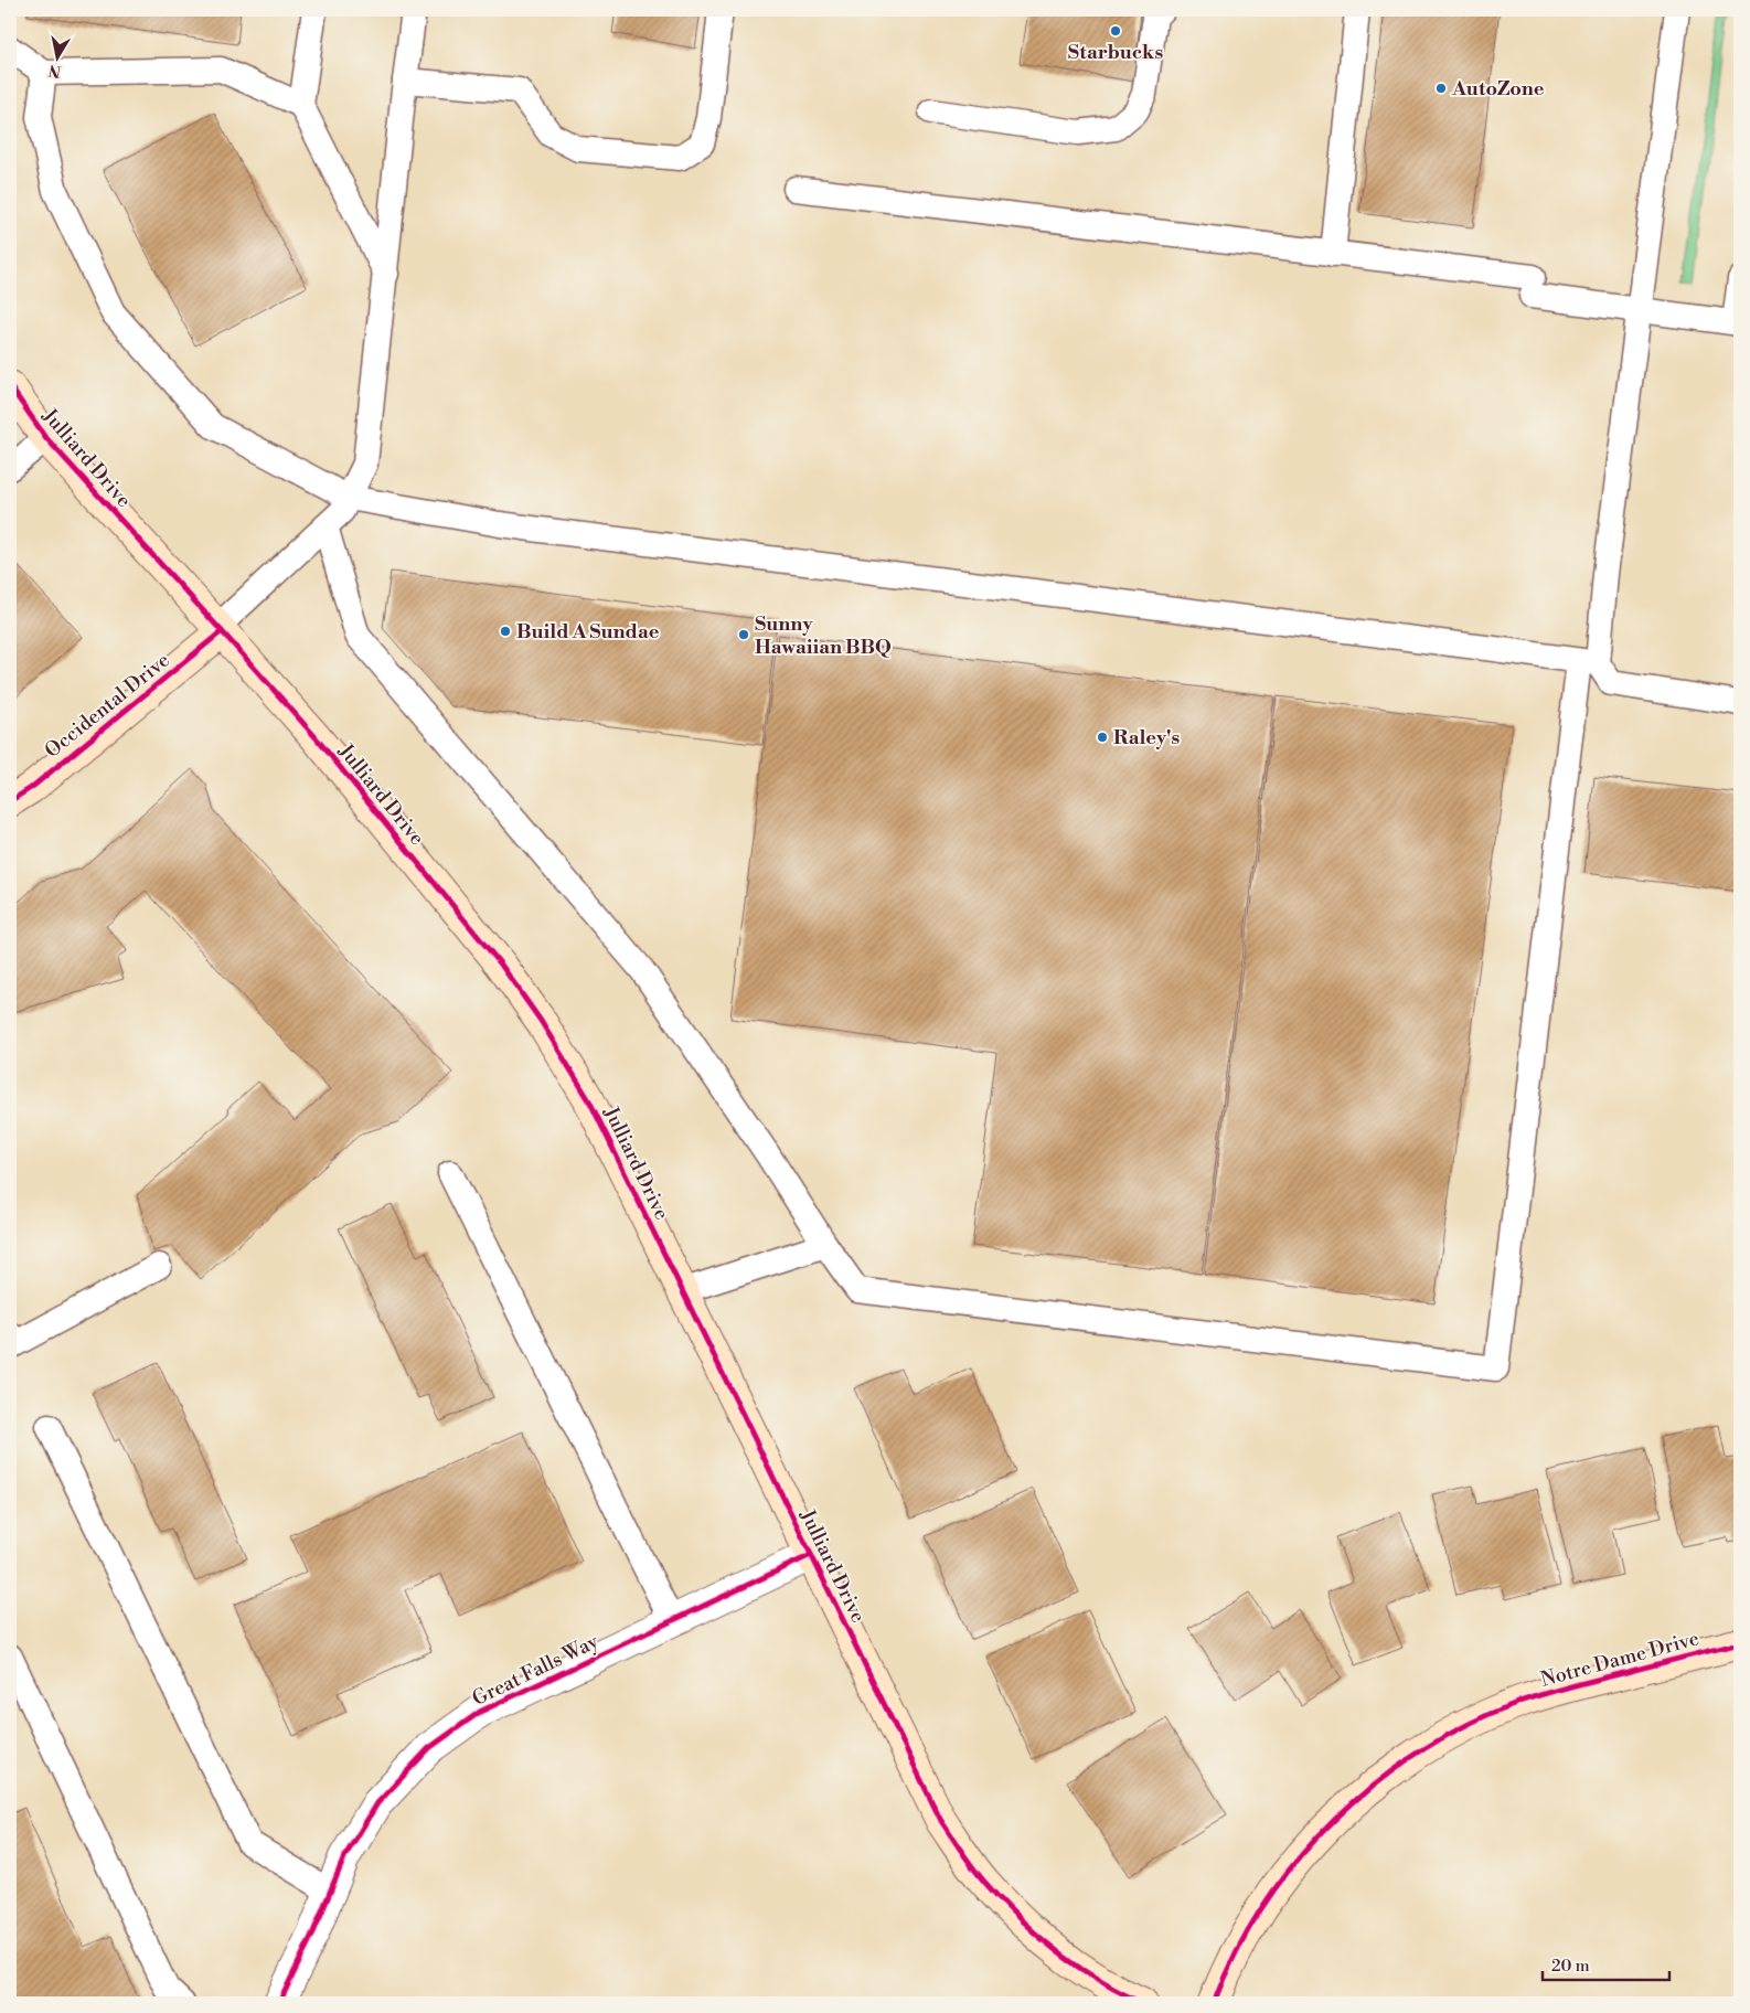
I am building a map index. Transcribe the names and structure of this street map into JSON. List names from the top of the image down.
{
  "streets": {
    "street": [
      "Julliard Drive",
      "Occidental Drive",
      "Notre Dame Drive",
      "Great Falls Way"
    ]
  },
  "crossings": [
    ["Julliard Drive", "Occidental Drive"],
    ["Julliard Drive", "Great Falls Way"]
  ],
  "places": [
    "Starbucks",
    "AutoZone",
    "Build A Sundae",
    "Sunny Hawaiian BBQ",
    "Raley's"
  ],
  "scale_bar": "20 m",
  "north": "bottom"
}
